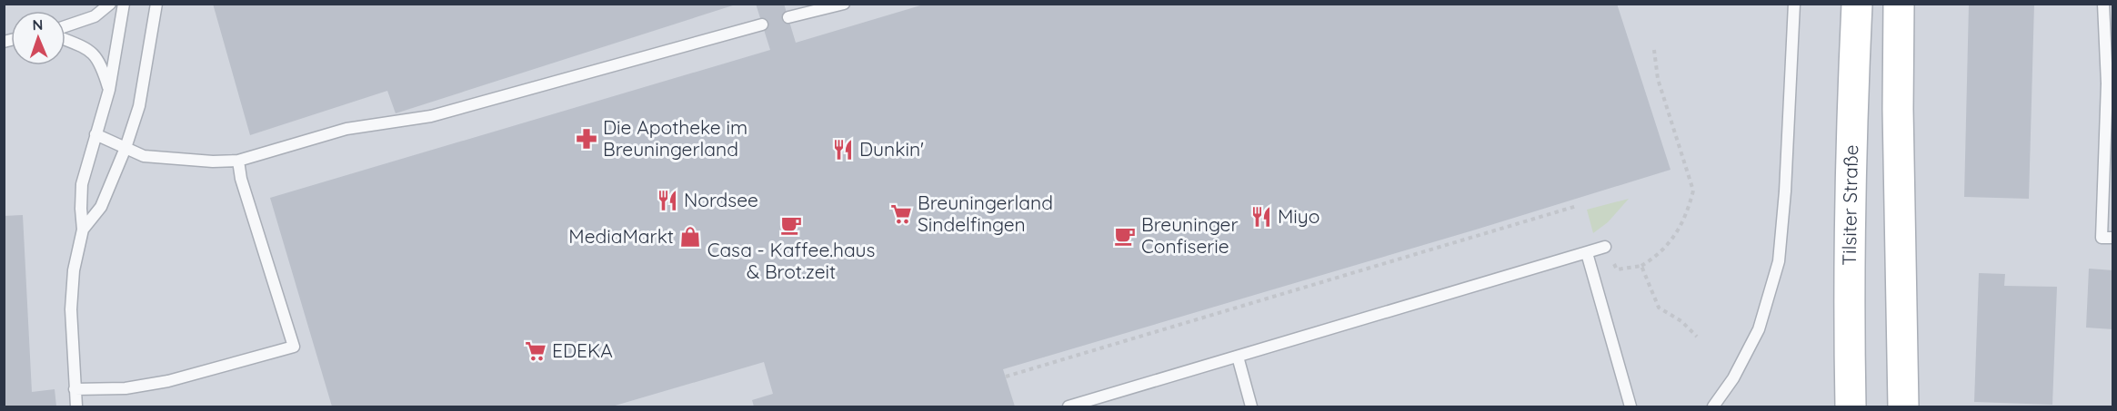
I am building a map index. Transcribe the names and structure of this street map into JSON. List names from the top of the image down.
{
  "streets": {
    "main road": ["Tilsiter Straße"]
  },
  "places": {
    "pharmacy": ["Die Apotheke im Breuningerland"],
    "restaurant": ["Dunkin'", "Nordsee", "Miyo"],
    "supermarket": ["Breuningerland Sindelfingen", "EDEKA"],
    "cafe": ["Casa - Kaffee.haus & Brot.zeit", "Breuninger Confiserie"],
    "shop": ["MediaMarkt"]
  },
  "north": "top"
}
